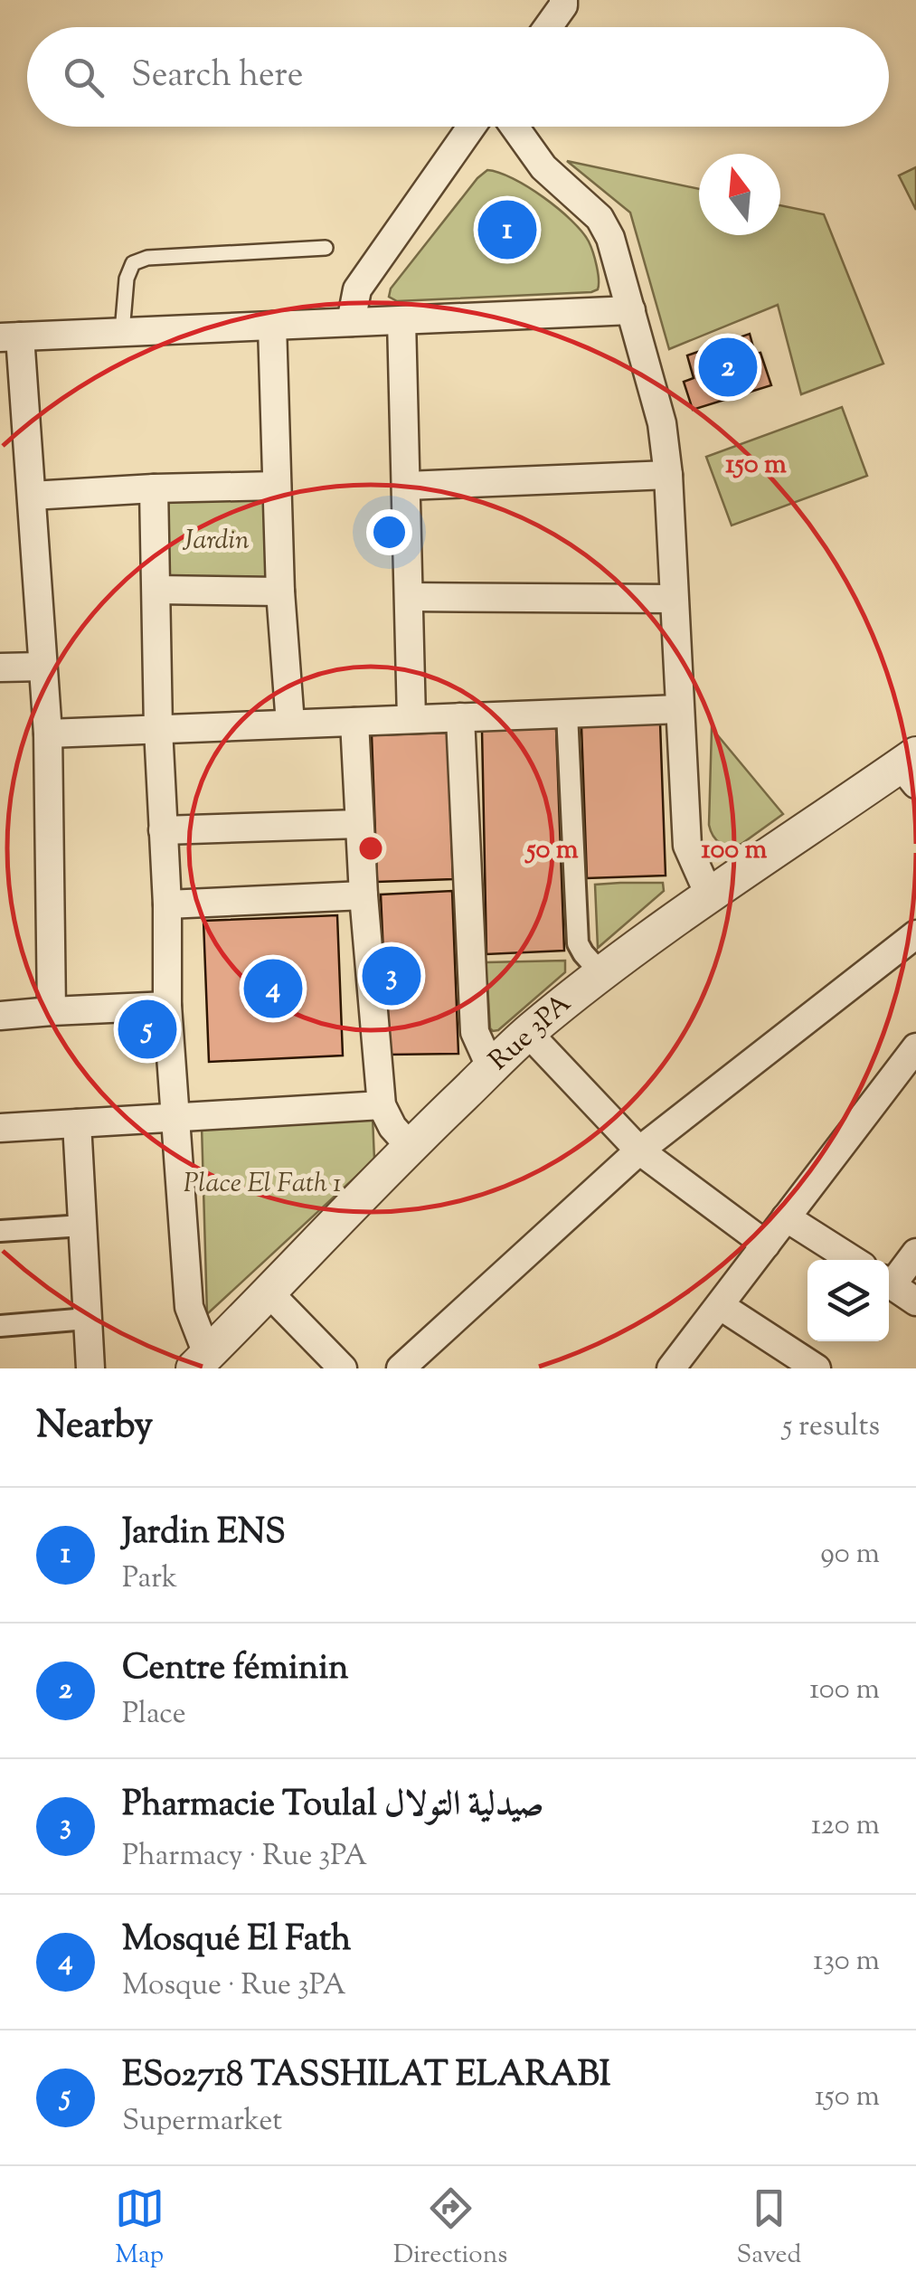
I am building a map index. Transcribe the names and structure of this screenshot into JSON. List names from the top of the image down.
{
  "streets": {
    "street": ["Rue 3PA"]
  },
  "parks": ["Jardin", "Place El Fath 1"],
  "north": "top",
  "page": {
    "search": "Search here",
    "pins": [
      "1",
      "2",
      "3",
      "4",
      "5"
    ],
    "heading": ["Nearby", "5 results"],
    "list": [
      {
        "mark": "1",
        "name": "Jardin ENS",
        "note": "Park",
        "value": "90 m"
      },
      {
        "mark": "2",
        "name": "Centre féminin",
        "note": "Place",
        "value": "100 m"
      },
      {
        "mark": "3",
        "name": "Pharmacie Toulal صيدلية التولال",
        "note": "Pharmacy · Rue 3PA",
        "value": "120 m"
      },
      {
        "mark": "4",
        "name": "Mosqué El Fath",
        "note": "Mosque · Rue 3PA",
        "value": "130 m"
      },
      {
        "mark": "5",
        "name": "ES02718 TASSHILAT ELARABI",
        "note": "Supermarket",
        "value": "150 m"
      }
    ],
    "nav": ["Map", "Directions", "Saved"]
  },
  "rings": ["150 m", "50 m", "100 m"]
}
